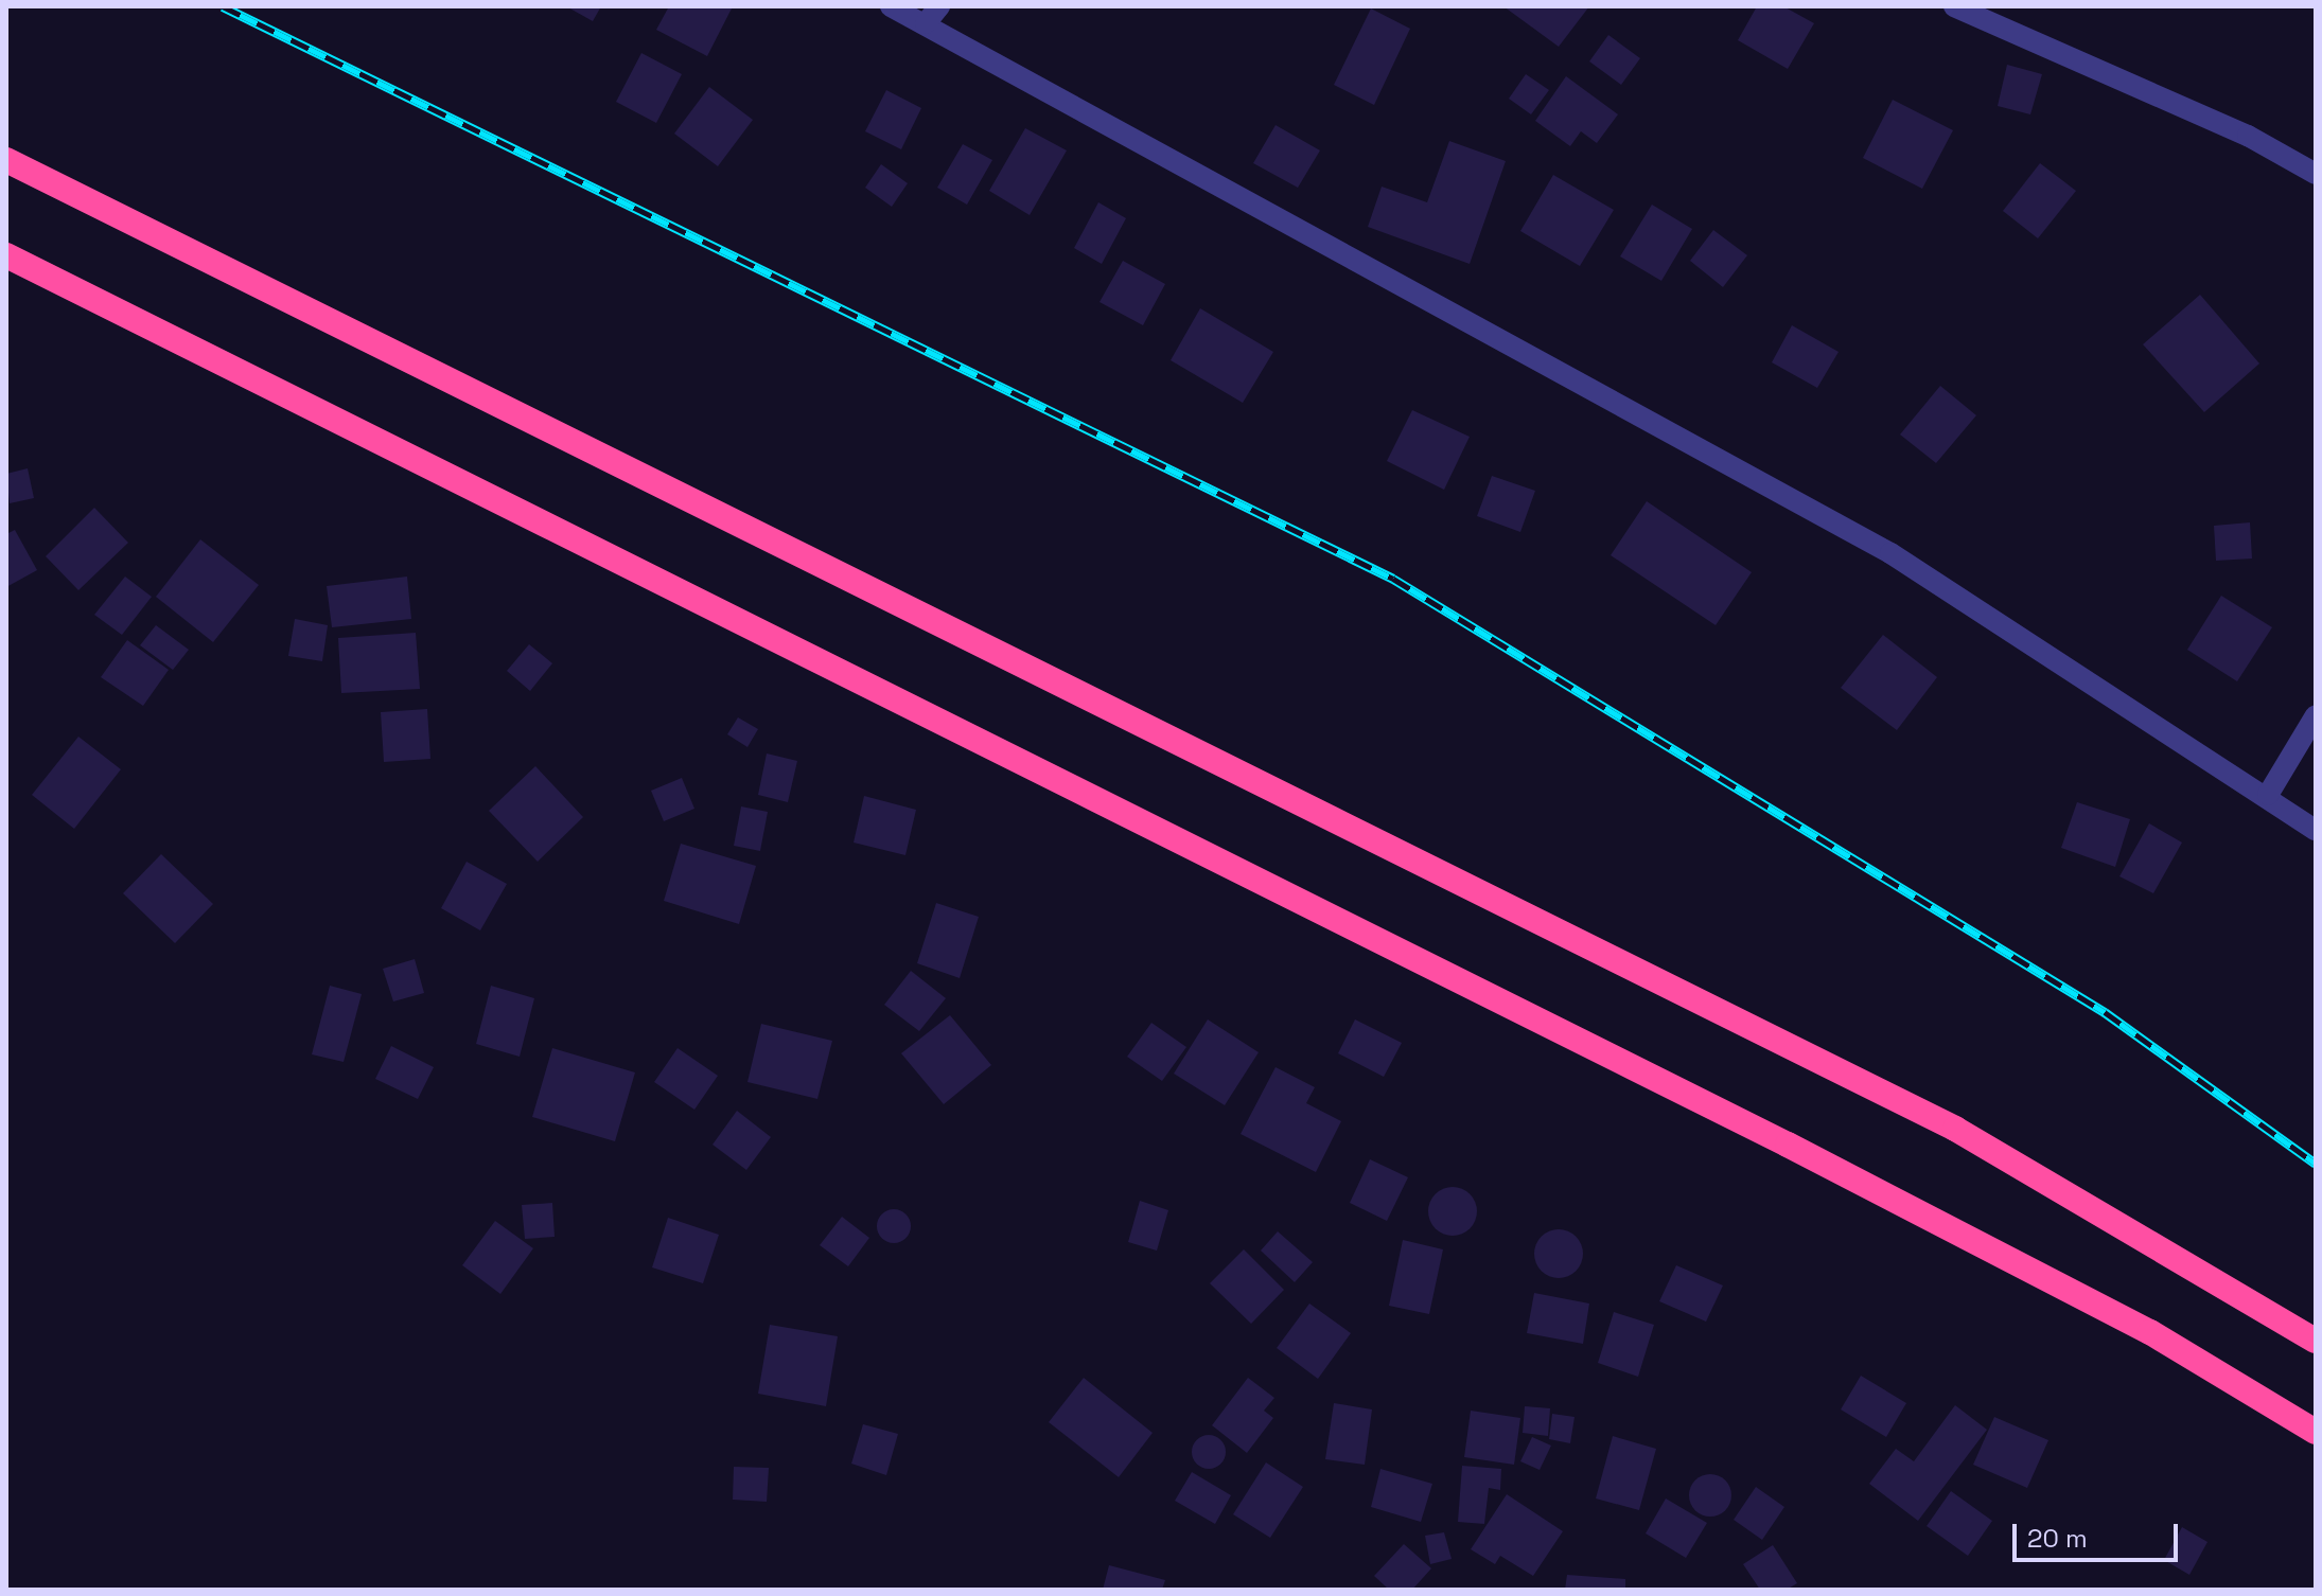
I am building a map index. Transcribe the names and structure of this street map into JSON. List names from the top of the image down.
{
  "scale_bar": "20 m"
}
